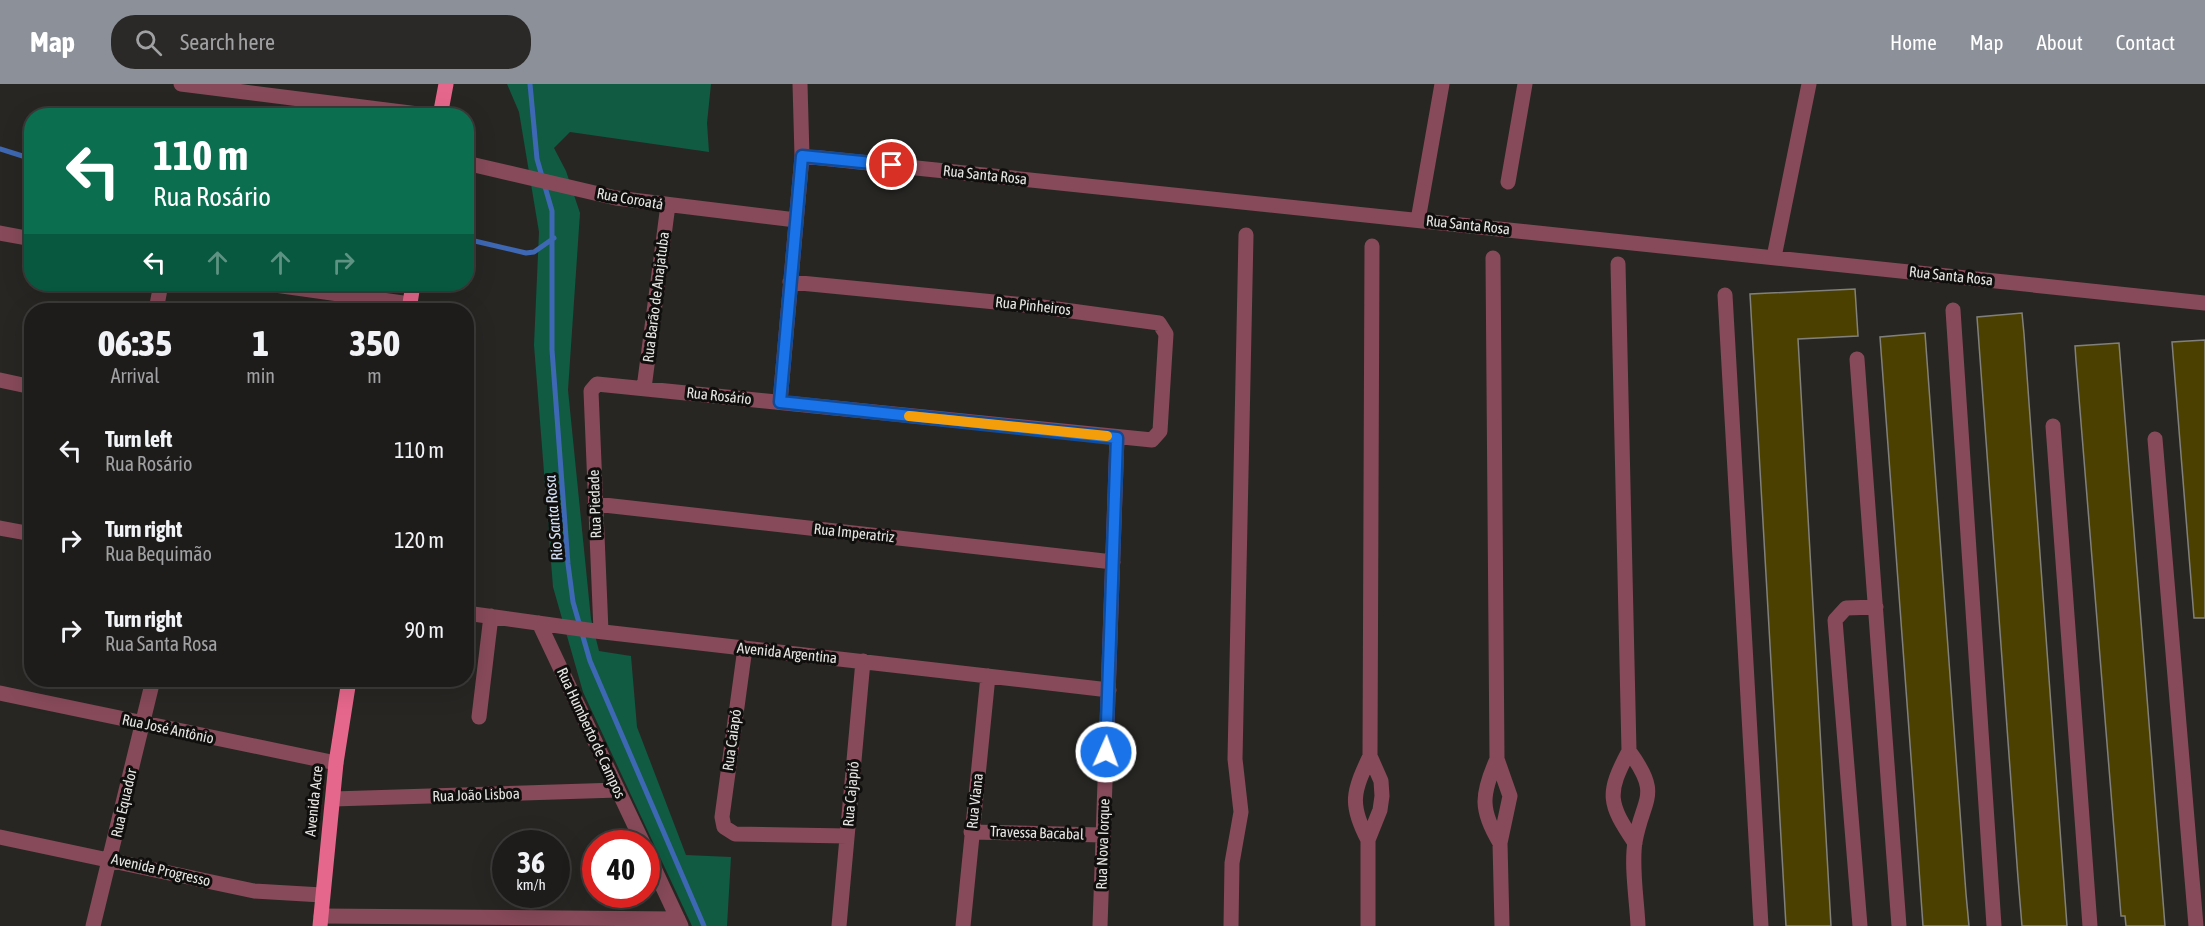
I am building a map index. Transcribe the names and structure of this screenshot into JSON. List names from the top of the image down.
{
  "streets": {
    "main road": ["Avenida Acre"],
    "street": [
      "Rua Santa Rosa",
      "Rua Coroatá",
      "Rua Barão de Anajatuba",
      "Rua Pinheiros",
      "Rua Rosário",
      "Rua Piedade",
      "Rua Imperatriz",
      "Avenida Argentina",
      "Rua José Antônio",
      "Rua Humberto de Campos",
      "Rua Caiapó",
      "Rua Cajapió",
      "Rua João Lisboa",
      "Rua Viana",
      "Rua Equador",
      "Travessa Bacabal",
      "Rua Nova Iorque",
      "Avenida Progresso"
    ]
  },
  "crossings": [
    ["Rua Coroatá", "Rua Barão de Anajatuba"],
    ["Rua Barão de Anajatuba", "Rua Rosário"],
    ["Rua Pinheiros", "Rua Rosário"],
    ["Rua Rosário", "Rua Piedade"],
    ["Rua Rosário", "Rua Nova Iorque"],
    ["Rua Piedade", "Rua Imperatriz"],
    ["Rua Piedade", "Avenida Argentina"],
    ["Rua Imperatriz", "Rua Nova Iorque"],
    ["Avenida Argentina", "Rua Humberto de Campos"],
    ["Avenida Argentina", "Rua Caiapó"],
    ["Avenida Argentina", "Rua Cajapió"],
    ["Avenida Argentina", "Rua Viana"],
    ["Avenida Argentina", "Rua Nova Iorque"],
    ["Rua José Antônio", "Avenida Acre"],
    ["Rua José Antônio", "Rua Equador"],
    ["Rua Humberto de Campos", "Rua João Lisboa"],
    ["Rua Caiapó", "Rua Cajapió"],
    ["Rua João Lisboa", "Avenida Acre"],
    ["Avenida Acre", "Avenida Progresso"],
    ["Rua Viana", "Travessa Bacabal"],
    ["Rua Equador", "Avenida Progresso"],
    ["Travessa Bacabal", "Rua Nova Iorque"]
  ],
  "water": ["Rio Santa Rosa"],
  "page": {
    "header": "Map",
    "search": "Search here",
    "nav": [
      "Home",
      "Map",
      "About",
      "Contact"
    ],
    "turn": ["110 m", "Rua Rosário"],
    "eta": [
      "06:35",
      "Arrival",
      "1",
      "min",
      "350",
      "m"
    ],
    "list": [
      {
        "name": "Turn left",
        "note": "Rua Rosário",
        "value": "110 m"
      },
      {
        "name": "Turn right",
        "note": "Rua Bequimão",
        "value": "120 m"
      },
      {
        "name": "Turn right",
        "note": "Rua Santa Rosa",
        "value": "90 m"
      }
    ],
    "speed": "36 km/h",
    "limit": "40"
  }
}
